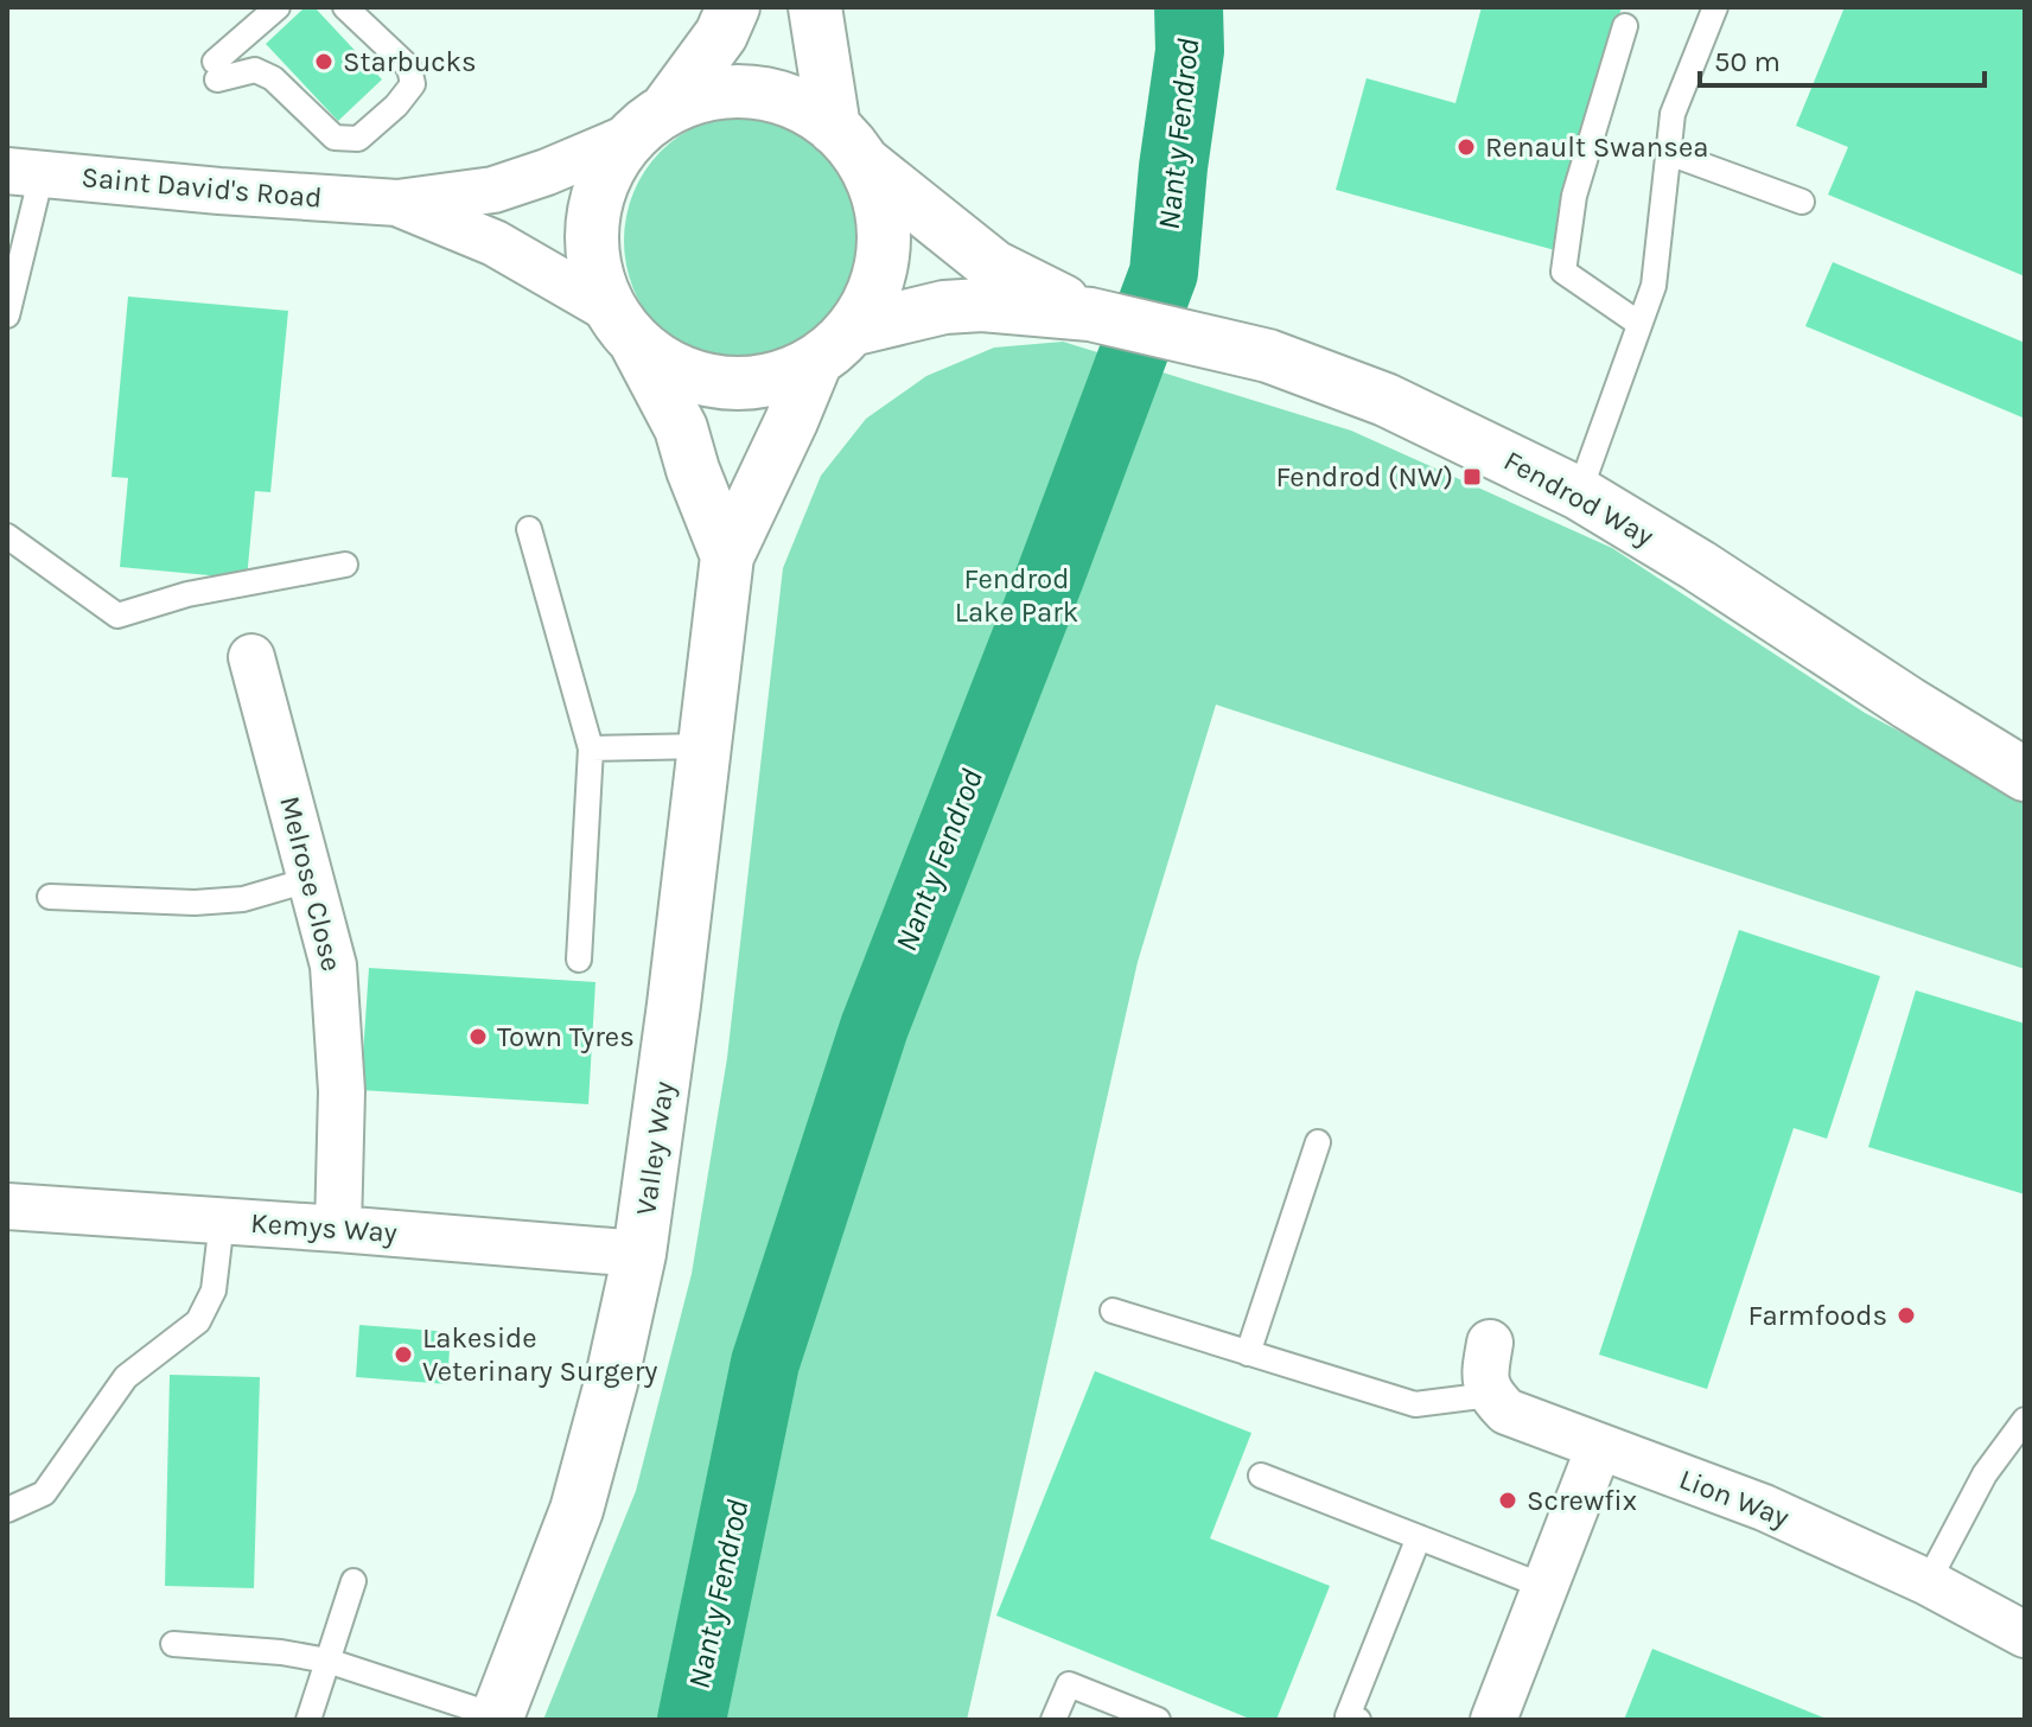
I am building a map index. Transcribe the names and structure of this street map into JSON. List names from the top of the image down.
{
  "streets": {
    "street": [
      "Saint David's Road",
      "Fendrod Way",
      "Melrose Close",
      "Valley Way",
      "Kemys Way",
      "Lion Way"
    ]
  },
  "crossings": [
    ["Saint David's Road", "Fendrod Way"],
    ["Saint David's Road", "Valley Way"],
    ["Fendrod Way", "Valley Way"],
    ["Melrose Close", "Kemys Way"],
    ["Valley Way", "Kemys Way"]
  ],
  "water": ["Nant y Fendrod"],
  "parks": ["Fendrod Lake Park"],
  "places": {
    "other": [
      "Starbucks",
      "Renault Swansea",
      "Town Tyres",
      "Farmfoods",
      "Lakeside Veterinary Surgery",
      "Screwfix"
    ],
    "transit": ["Fendrod (NW)"]
  },
  "scale_bar": "50 m"
}
